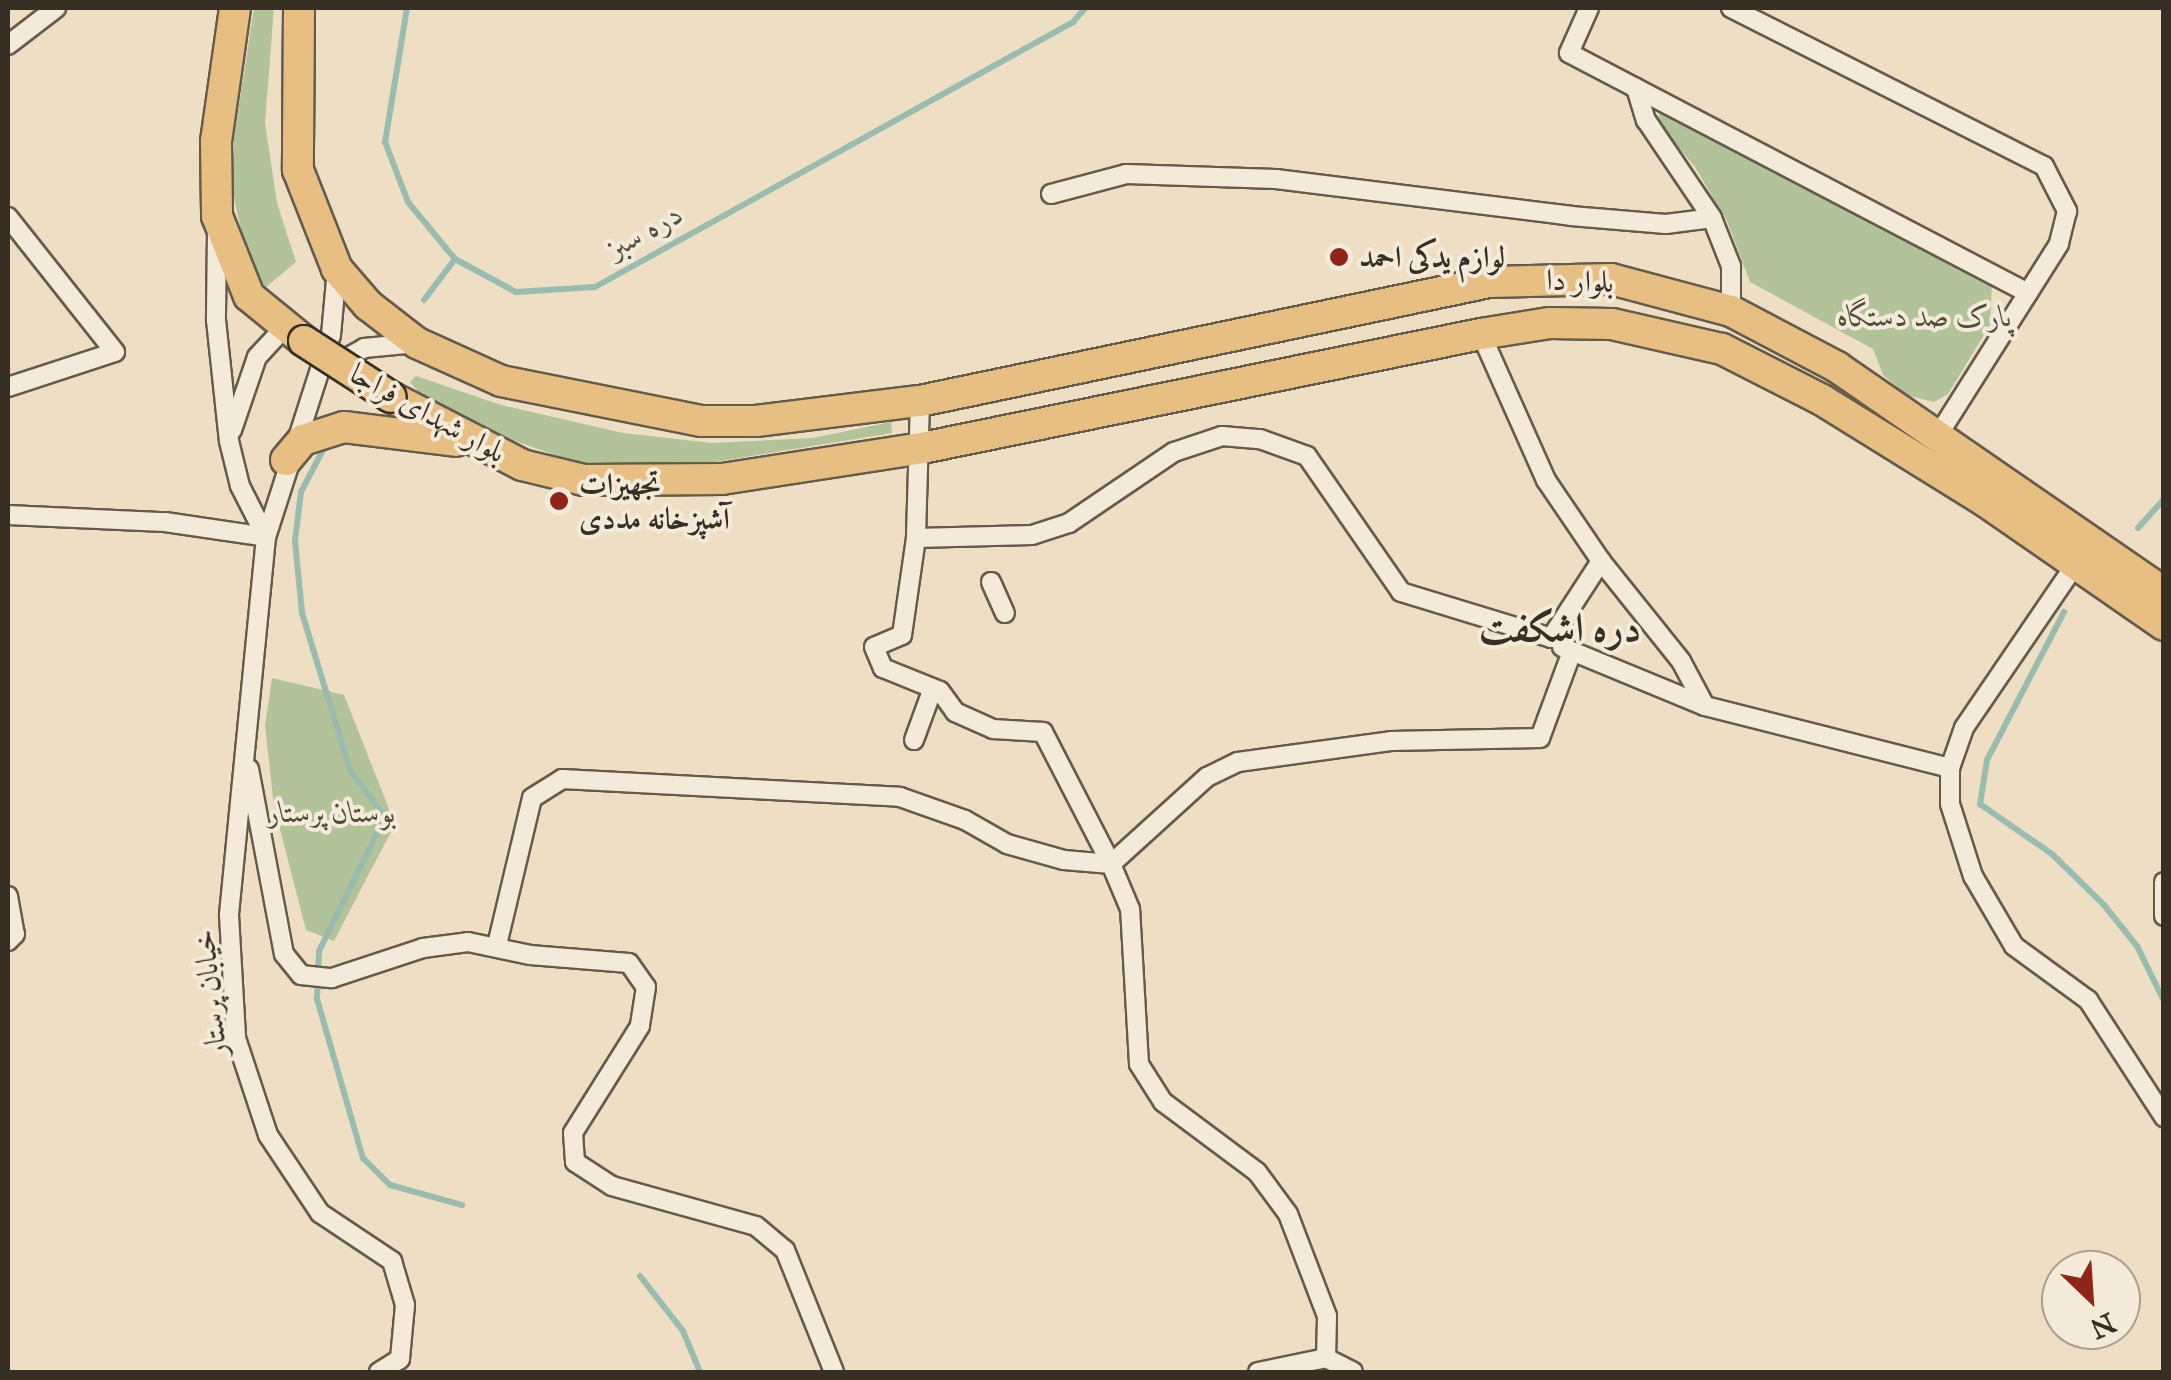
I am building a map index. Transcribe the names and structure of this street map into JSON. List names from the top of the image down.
{
  "streets": {
    "main road": ["بلوار دا", "بلوار شهدای فراجا"],
    "street": ["خیابان پرستار"]
  },
  "crossings": [
    ["بلوار دا", "بلوار شهدای فراجا"],
    ["بلوار شهدای فراجا", "خیابان پرستار"]
  ],
  "districts": ["دره اشکفت"],
  "water": ["دره سبز"],
  "parks": ["پارک صد دستگاه", "بوستان پرستار"],
  "places": ["لوازم یدکی احمد", "تجهیزات آشپزخانه مددی"],
  "north": "bottom right"
}
